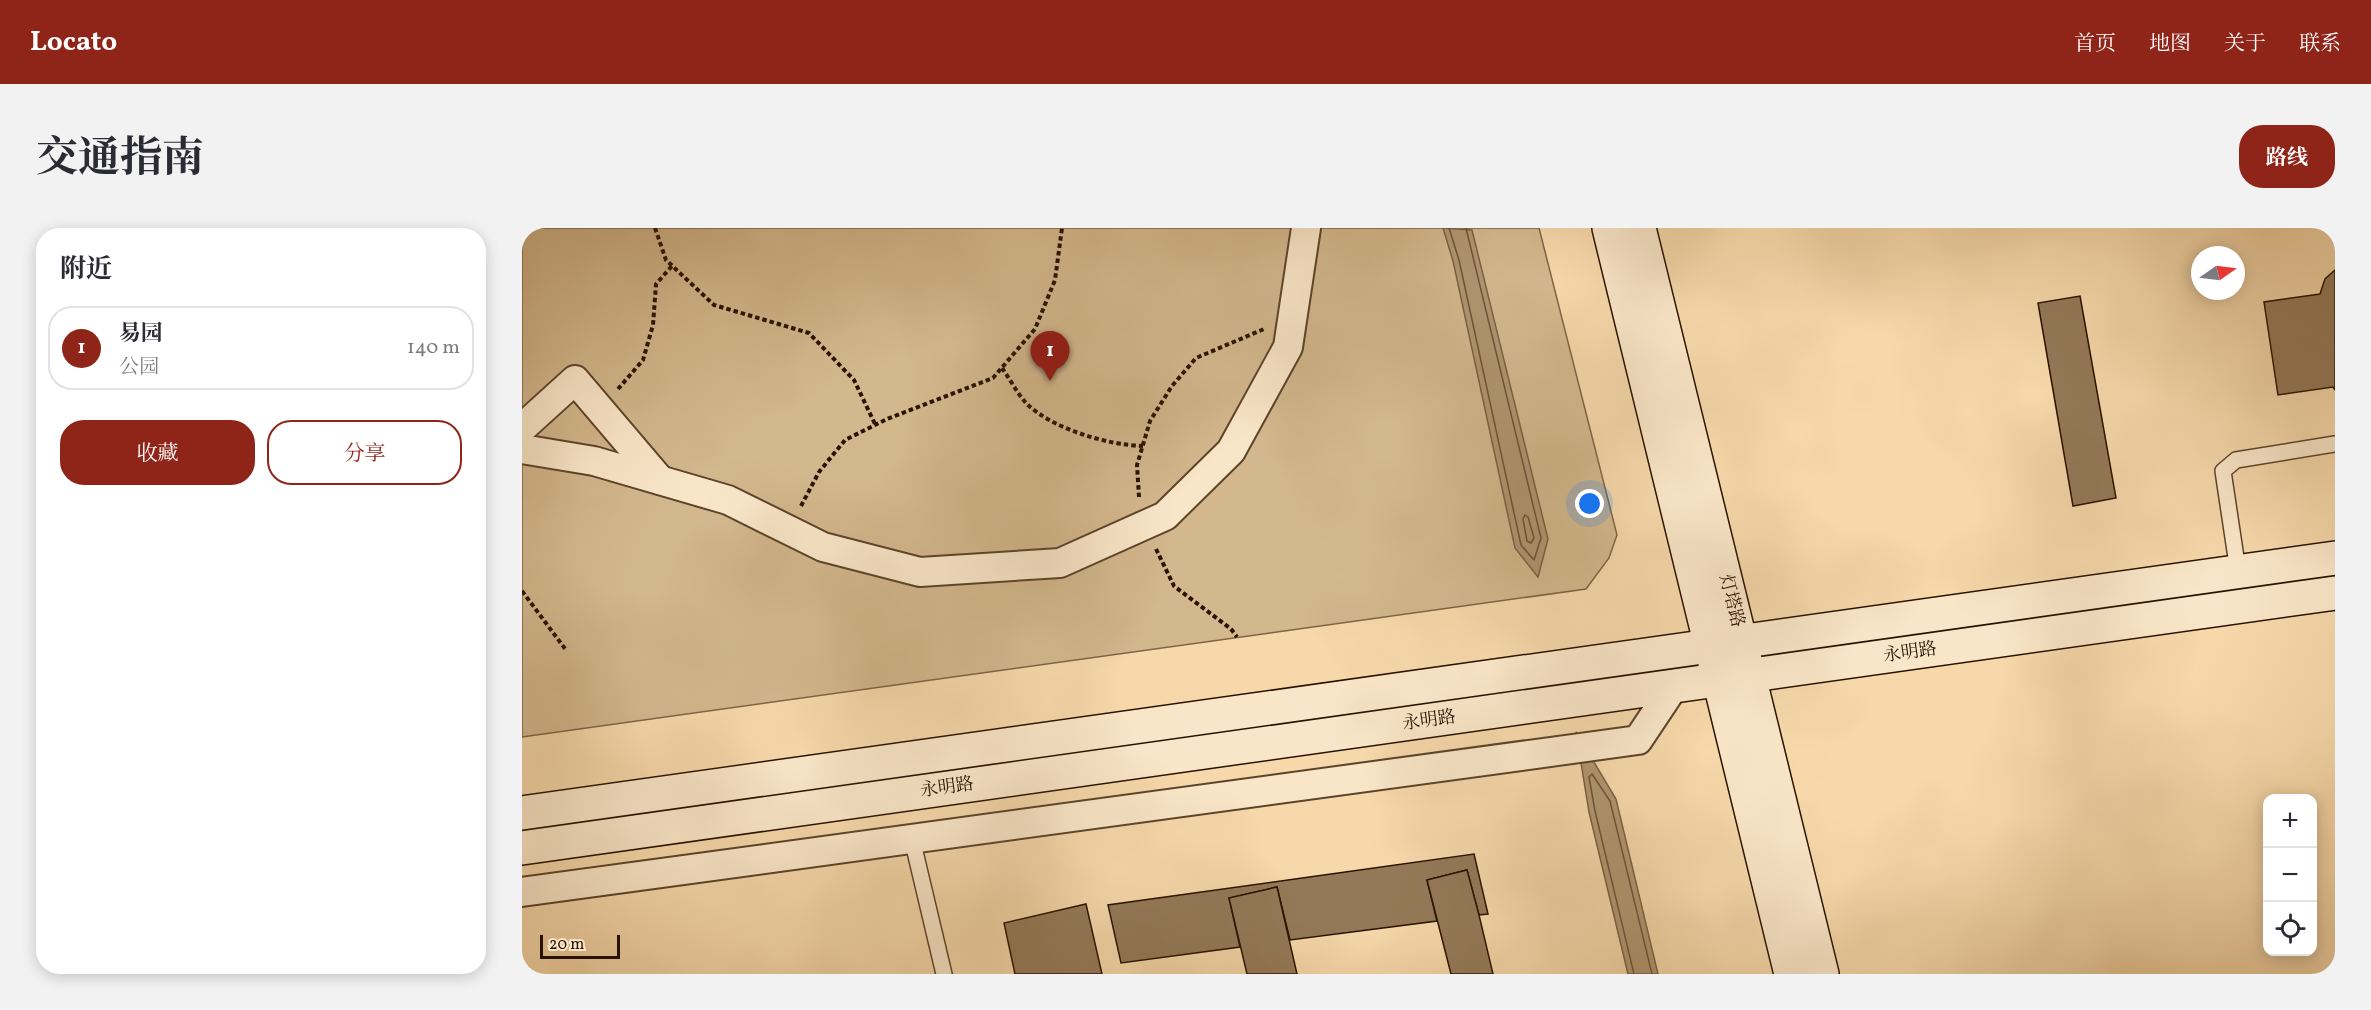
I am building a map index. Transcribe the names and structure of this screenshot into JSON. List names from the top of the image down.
{
  "streets": {
    "street": ["灯塔路", "永明路"]
  },
  "crossings": [
    ["灯塔路", "永明路"]
  ],
  "scale_bar": "20 m",
  "north": "right",
  "page": {
    "header": "Locato",
    "nav": [
      "首页",
      "地图",
      "关于",
      "联系"
    ],
    "title": "交通指南",
    "buttons": [
      "路线",
      ["收藏", "分享"]
    ],
    "heading": "附近",
    "list": [
      {
        "mark": "1",
        "name": "易园",
        "note": "公园",
        "value": "140 m"
      }
    ],
    "pins": "1",
    "map_buttons": ["+", "−"],
    "scale": "20 m"
  }
}
